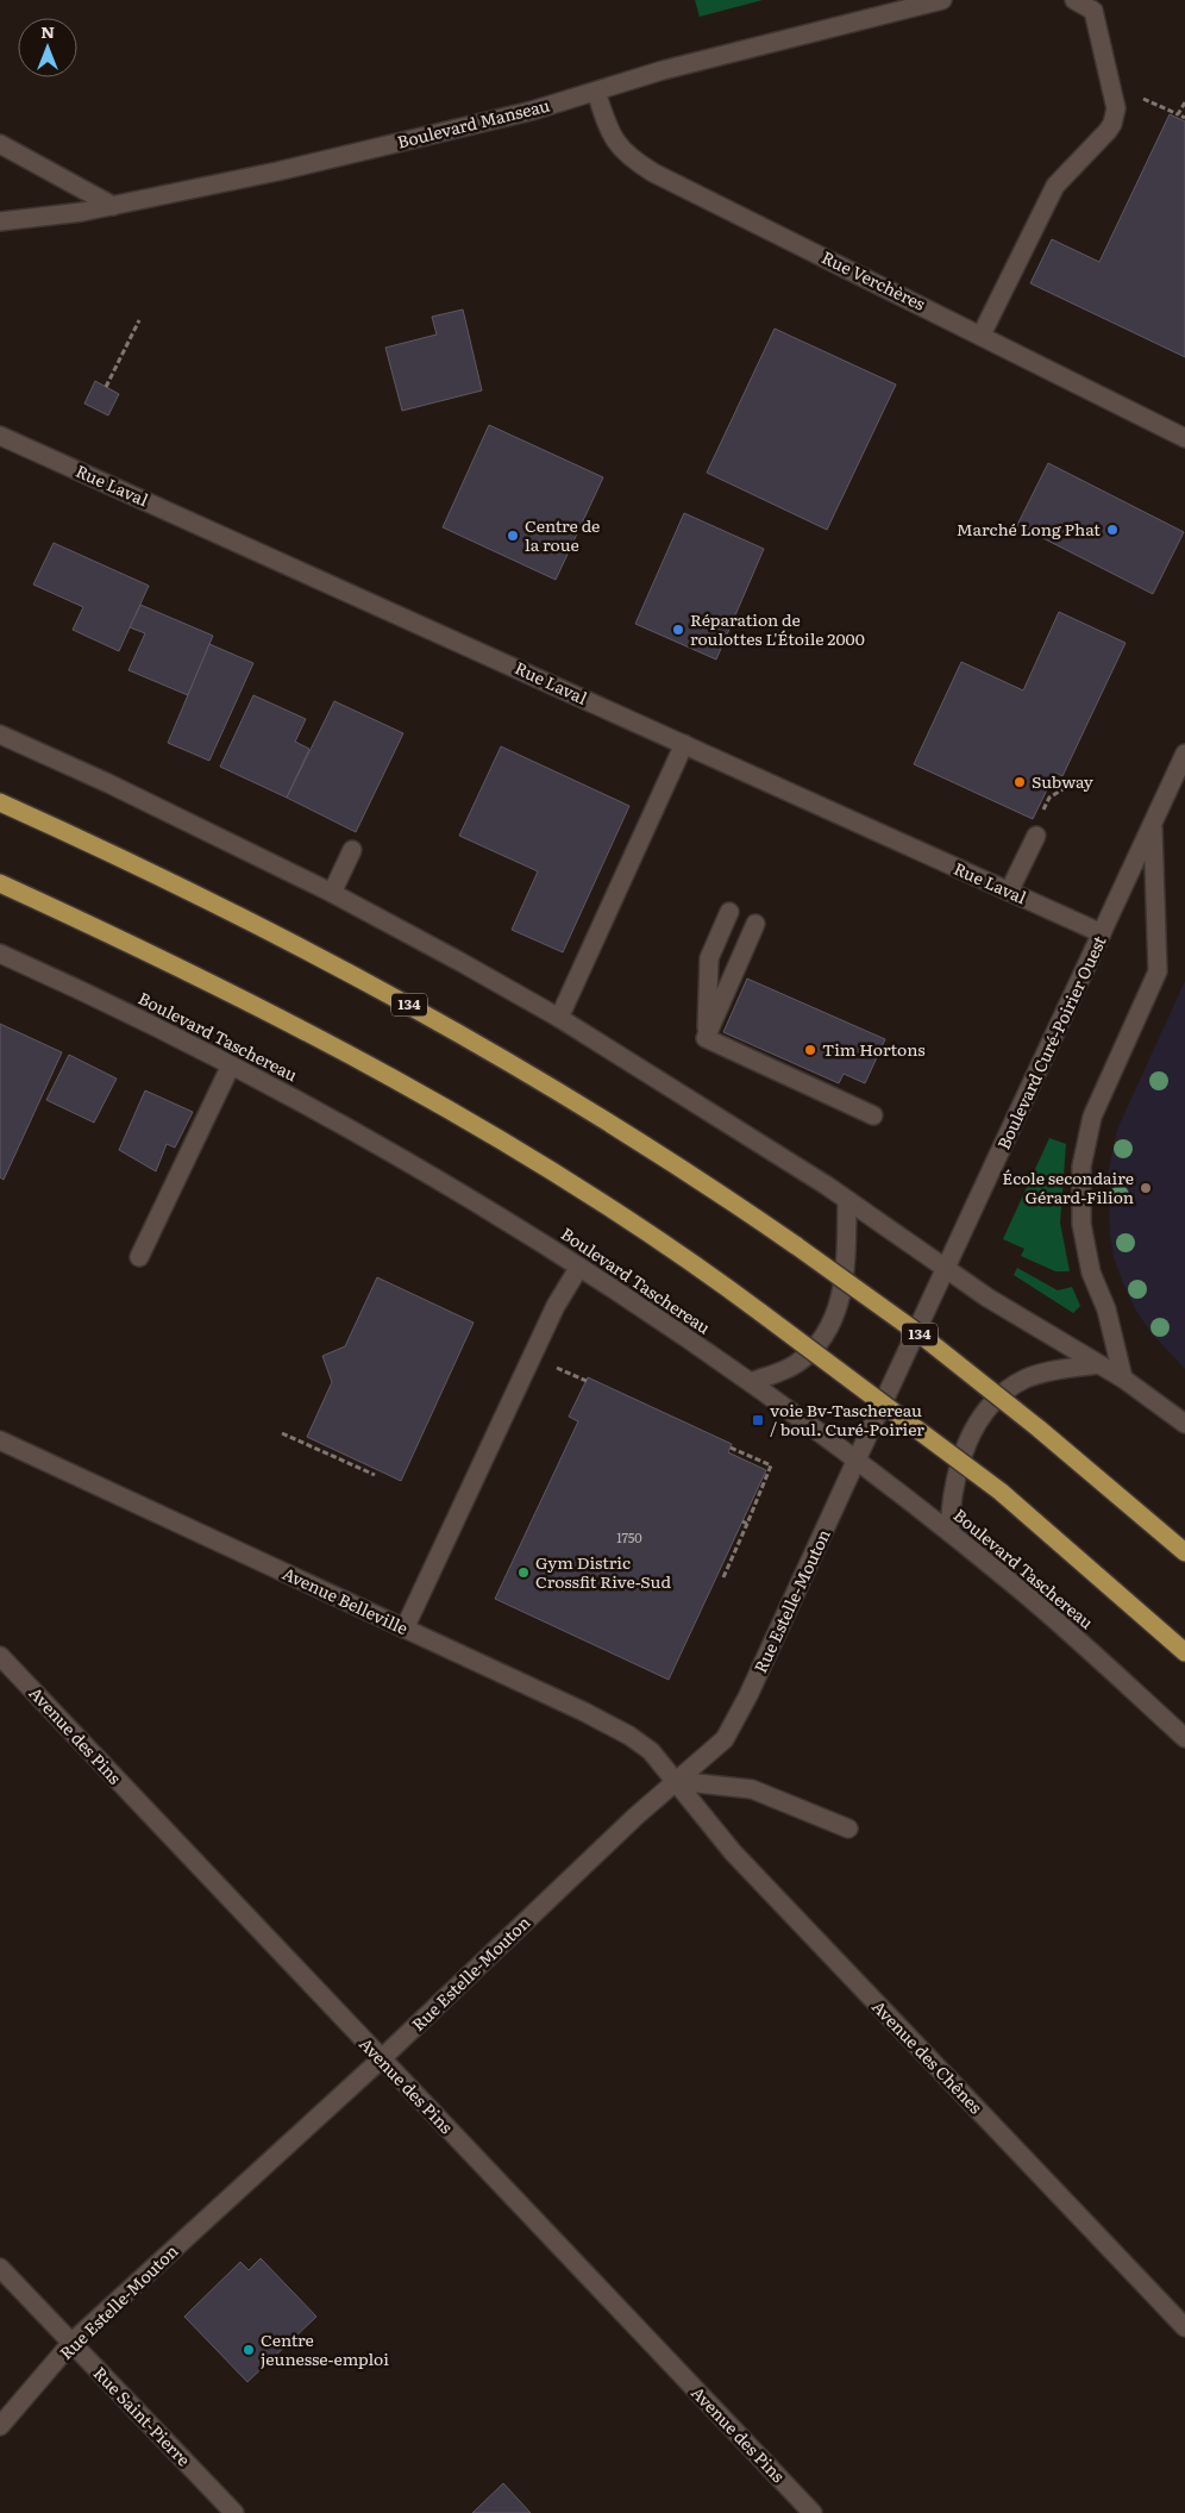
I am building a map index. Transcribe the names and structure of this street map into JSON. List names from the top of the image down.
{
  "streets": {
    "highway": ["134"],
    "street": [
      "Boulevard Manseau",
      "Rue Verchères",
      "Rue Laval",
      "Boulevard Taschereau",
      "Boulevard Curé-Poirier Ouest",
      "Avenue Belleville",
      "Rue Estelle-Mouton",
      "Avenue des Pins",
      "Avenue des Chênes",
      "Rue Saint-Pierre"
    ]
  },
  "crossings": [
    ["Boulevard Manseau", "Rue Verchères"],
    ["Rue Laval", "Boulevard Curé-Poirier Ouest"],
    ["Boulevard Taschereau", "Boulevard Curé-Poirier Ouest"],
    ["Boulevard Taschereau", "Rue Estelle-Mouton"],
    ["Boulevard Curé-Poirier Ouest", "Rue Estelle-Mouton"],
    ["Avenue Belleville", "Rue Estelle-Mouton"],
    ["Avenue Belleville", "Avenue des Chênes"],
    ["Rue Estelle-Mouton", "Avenue des Pins"],
    ["Rue Estelle-Mouton", "Avenue des Chênes"],
    ["Rue Estelle-Mouton", "Rue Saint-Pierre"]
  ],
  "places": {
    "other": [
      "Marché Long Phat",
      "Centre de la roue",
      "Réparation de roulottes L'Étoile 2000",
      "Subway",
      "Tim Hortons",
      "École secondaire Gérard-Filion",
      "Gym Distric Crossfit Rive-Sud",
      "Centre jeunesse-emploi"
    ],
    "transit": ["voie Bv-Taschereau / boul. Curé-Poirier"]
  },
  "house_numbers": ["1750"],
  "north": "top"
}
